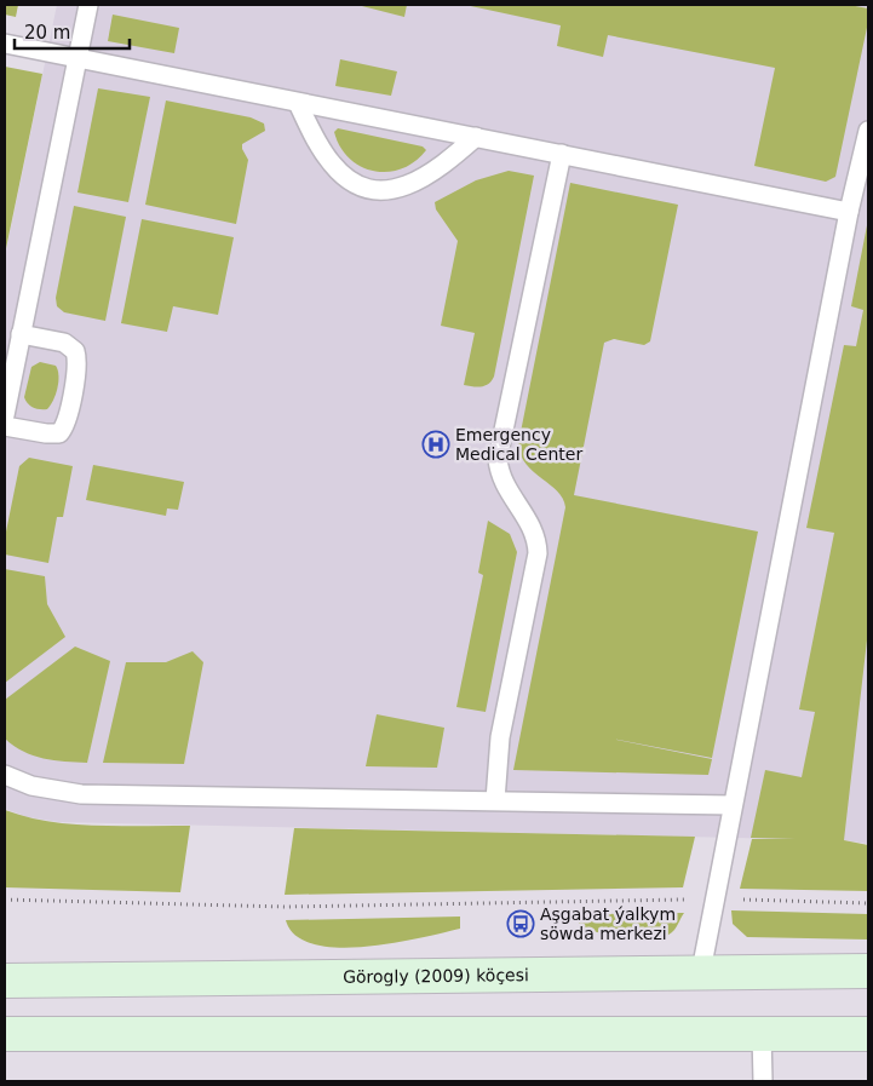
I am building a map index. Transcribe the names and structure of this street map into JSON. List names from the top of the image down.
{
  "streets": {
    "main road": ["Görogly (2009) köçesi"]
  },
  "places": {
    "hospital": ["Emergency Medical Center"],
    "bus stop": ["Aşgabat ýalkym söwda merkezi"]
  },
  "scale_bar": "20 m"
}
